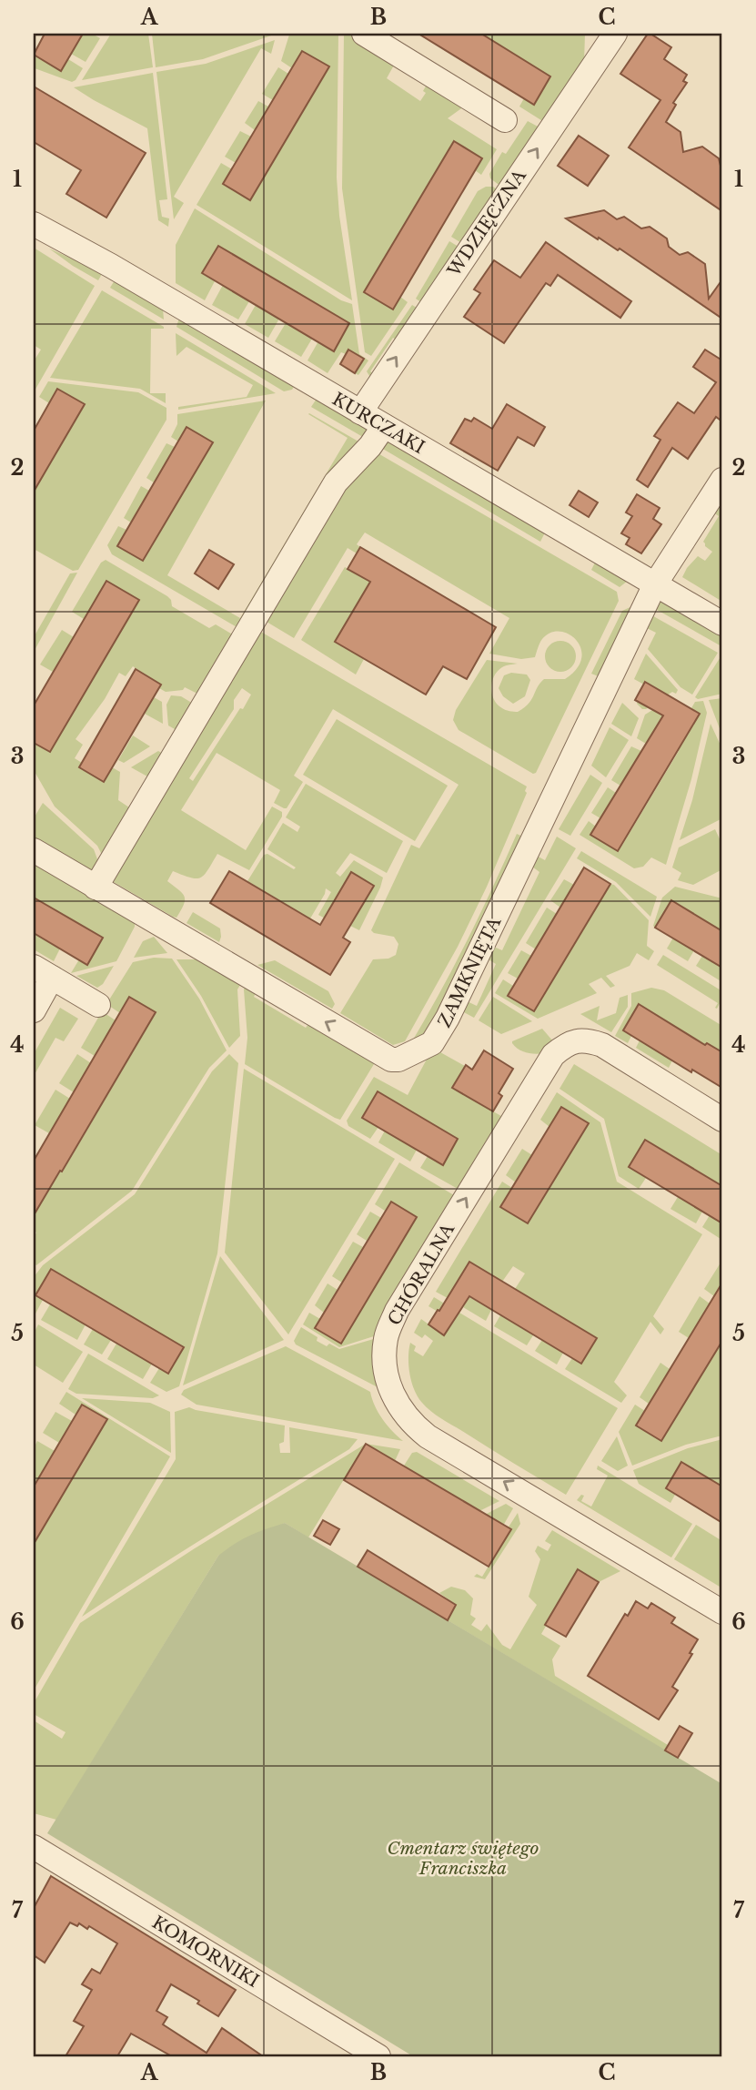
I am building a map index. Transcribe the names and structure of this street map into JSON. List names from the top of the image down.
{
  "streets": {
    "street": [
      "WDZIĘCZNA",
      "KURCZAKI",
      "ZAMKNIĘTA",
      "CHÓRALNA",
      "KOMORNIKI"
    ]
  },
  "crossings": [
    ["WDZIĘCZNA", "KURCZAKI"],
    ["KURCZAKI", "ZAMKNIĘTA"]
  ],
  "one_way": ["WDZIĘCZNA"],
  "parks": ["Cmentarz świętego Franciszka"],
  "grid": {
    "columns": ["A", "B", "C"],
    "rows": [
      "1",
      "2",
      "3",
      "4",
      "5",
      "6",
      "7"
    ]
  }
}
